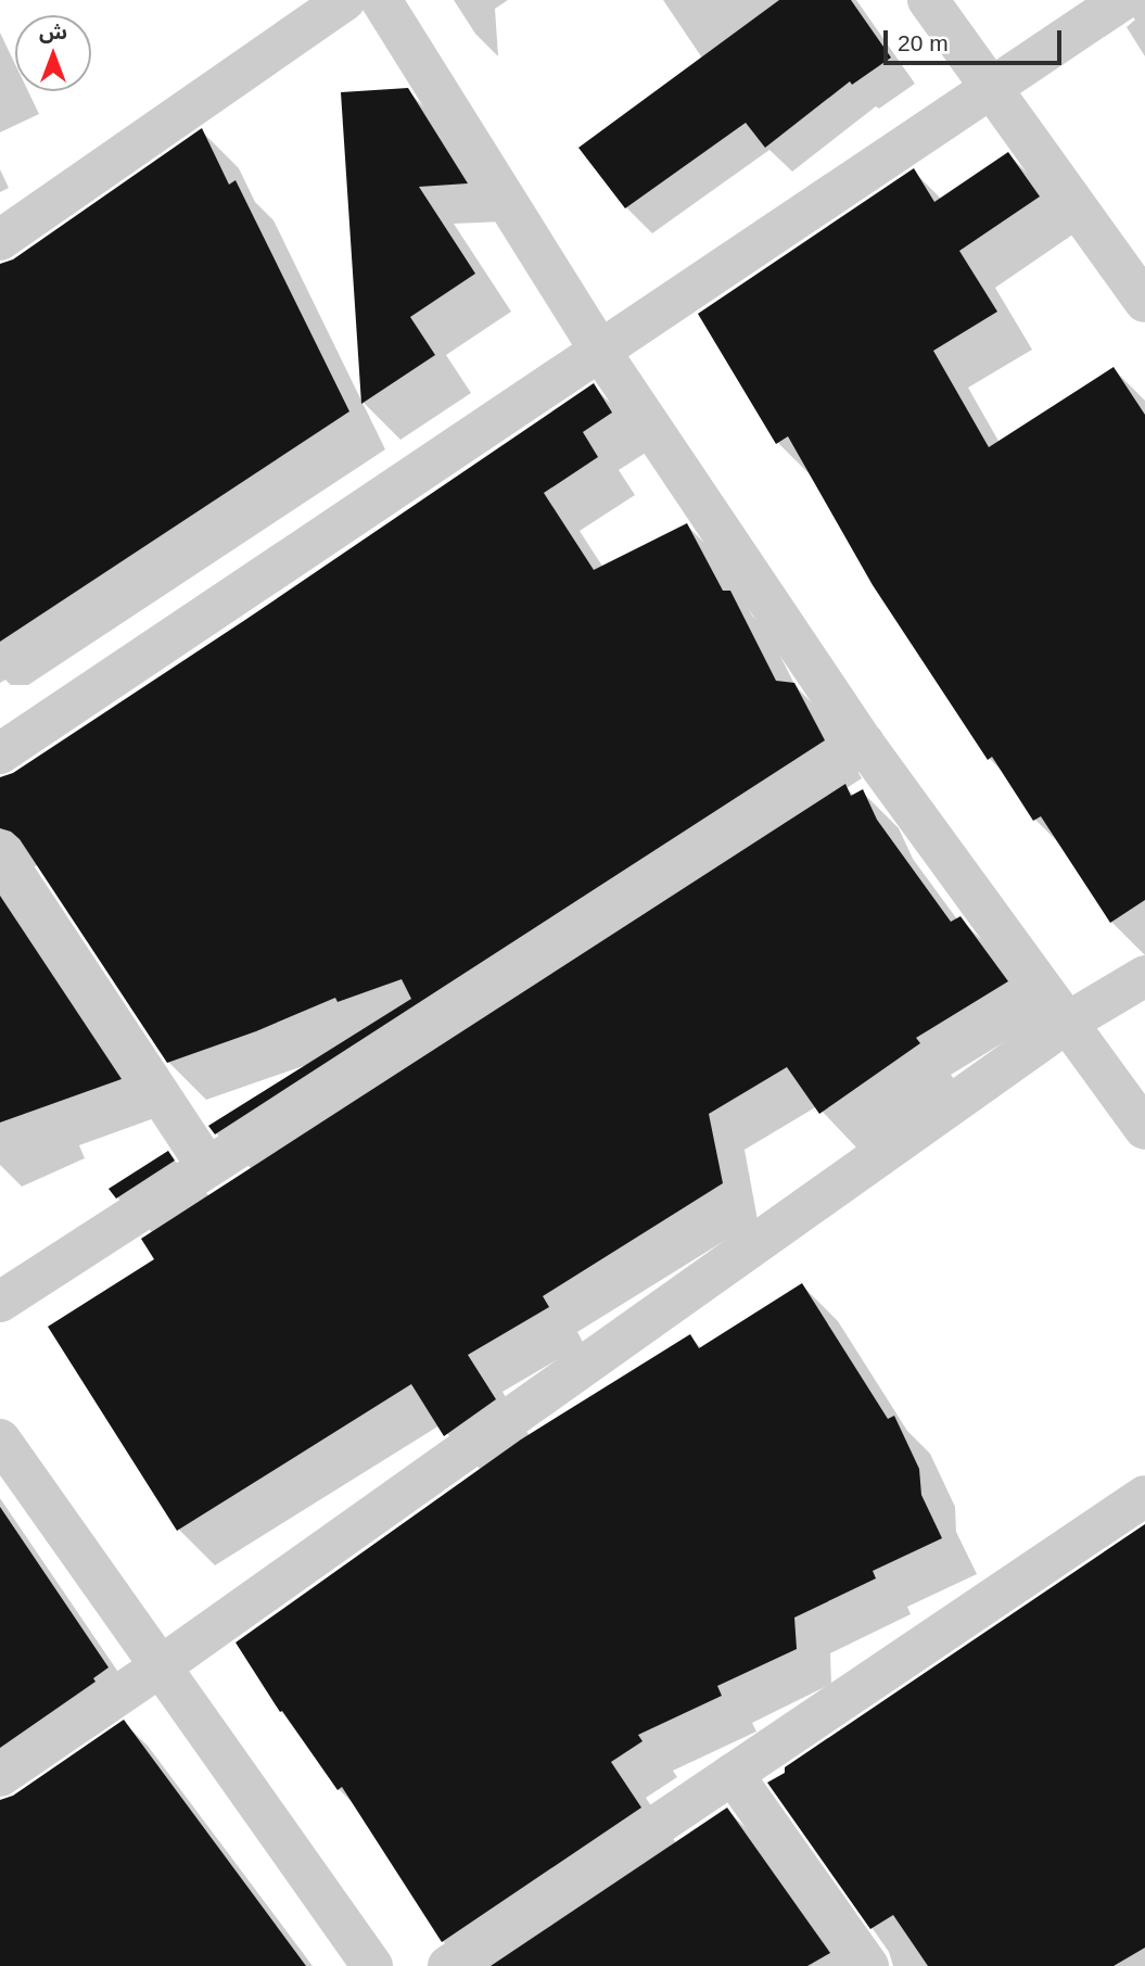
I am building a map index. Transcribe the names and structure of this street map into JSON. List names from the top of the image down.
{
  "scale_bar": "20 m",
  "north": "top"
}
